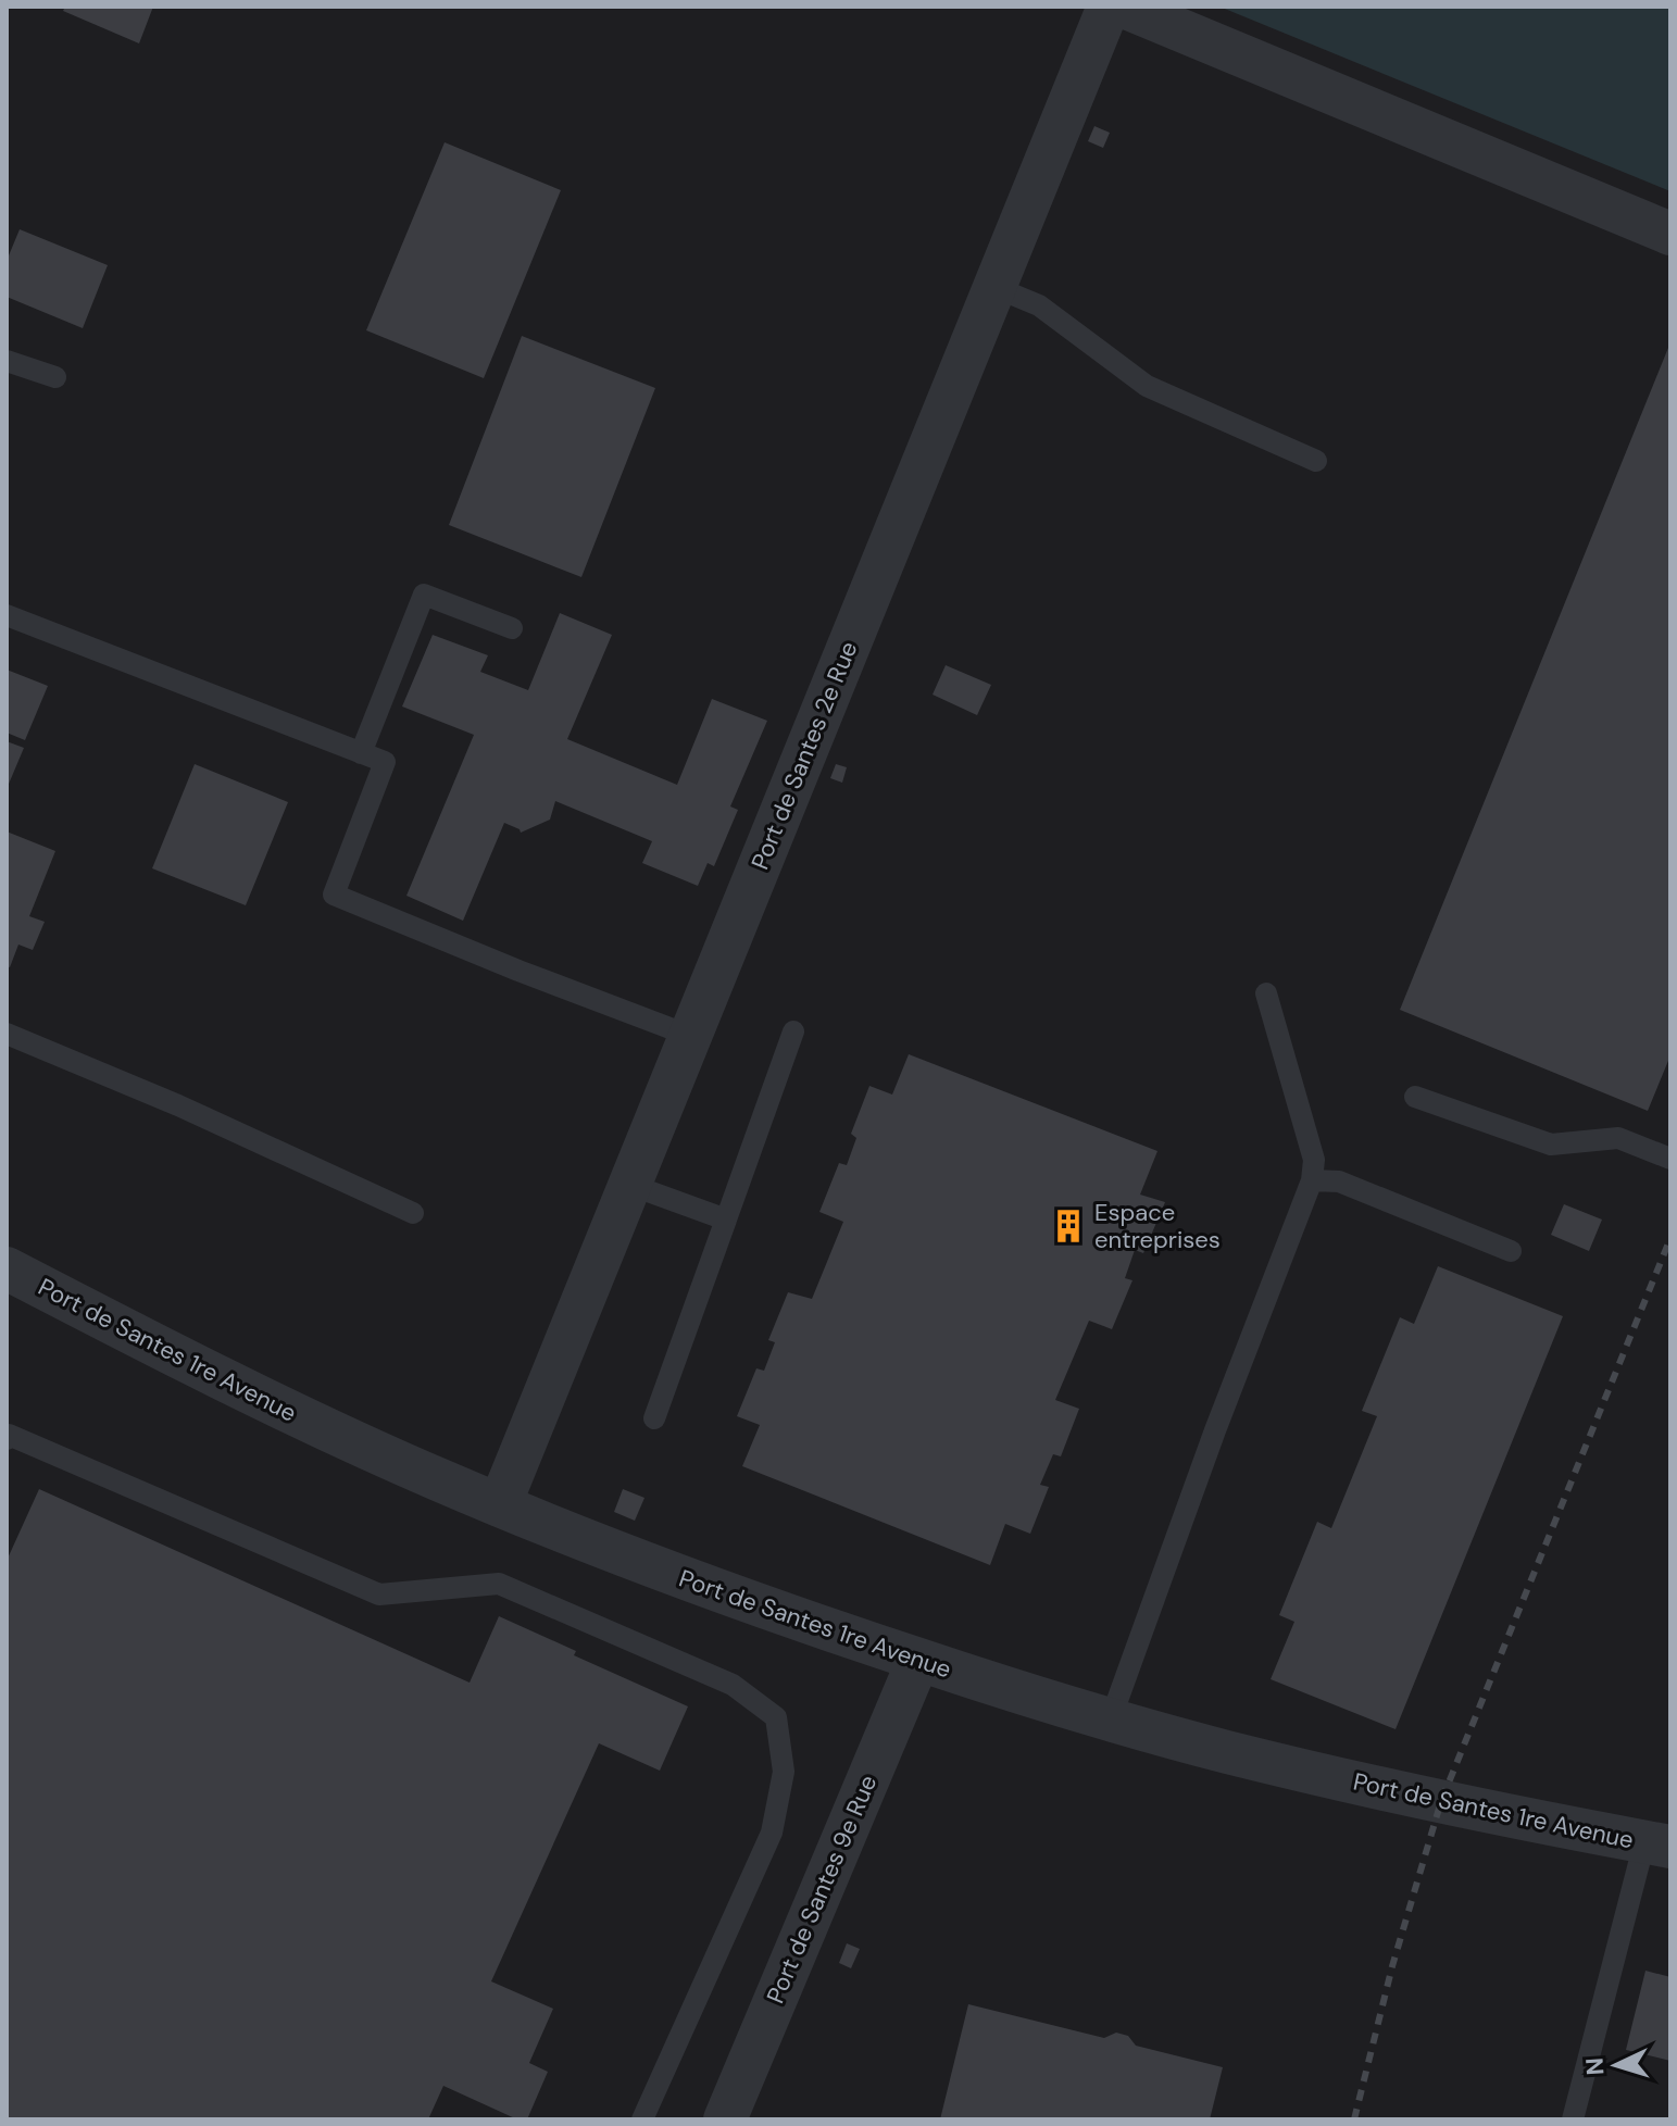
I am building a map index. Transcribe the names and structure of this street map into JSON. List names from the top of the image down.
{
  "streets": {
    "street": ["Port de Santes 2e Rue", "Port de Santes 1re Avenue", "Port de Santes 9e Rue"]
  },
  "crossings": [
    ["Port de Santes 2e Rue", "Port de Santes 1re Avenue"],
    ["Port de Santes 1re Avenue", "Port de Santes 9e Rue"]
  ],
  "places": {
    "building": ["Espace entreprises"]
  },
  "north": "left"
}
